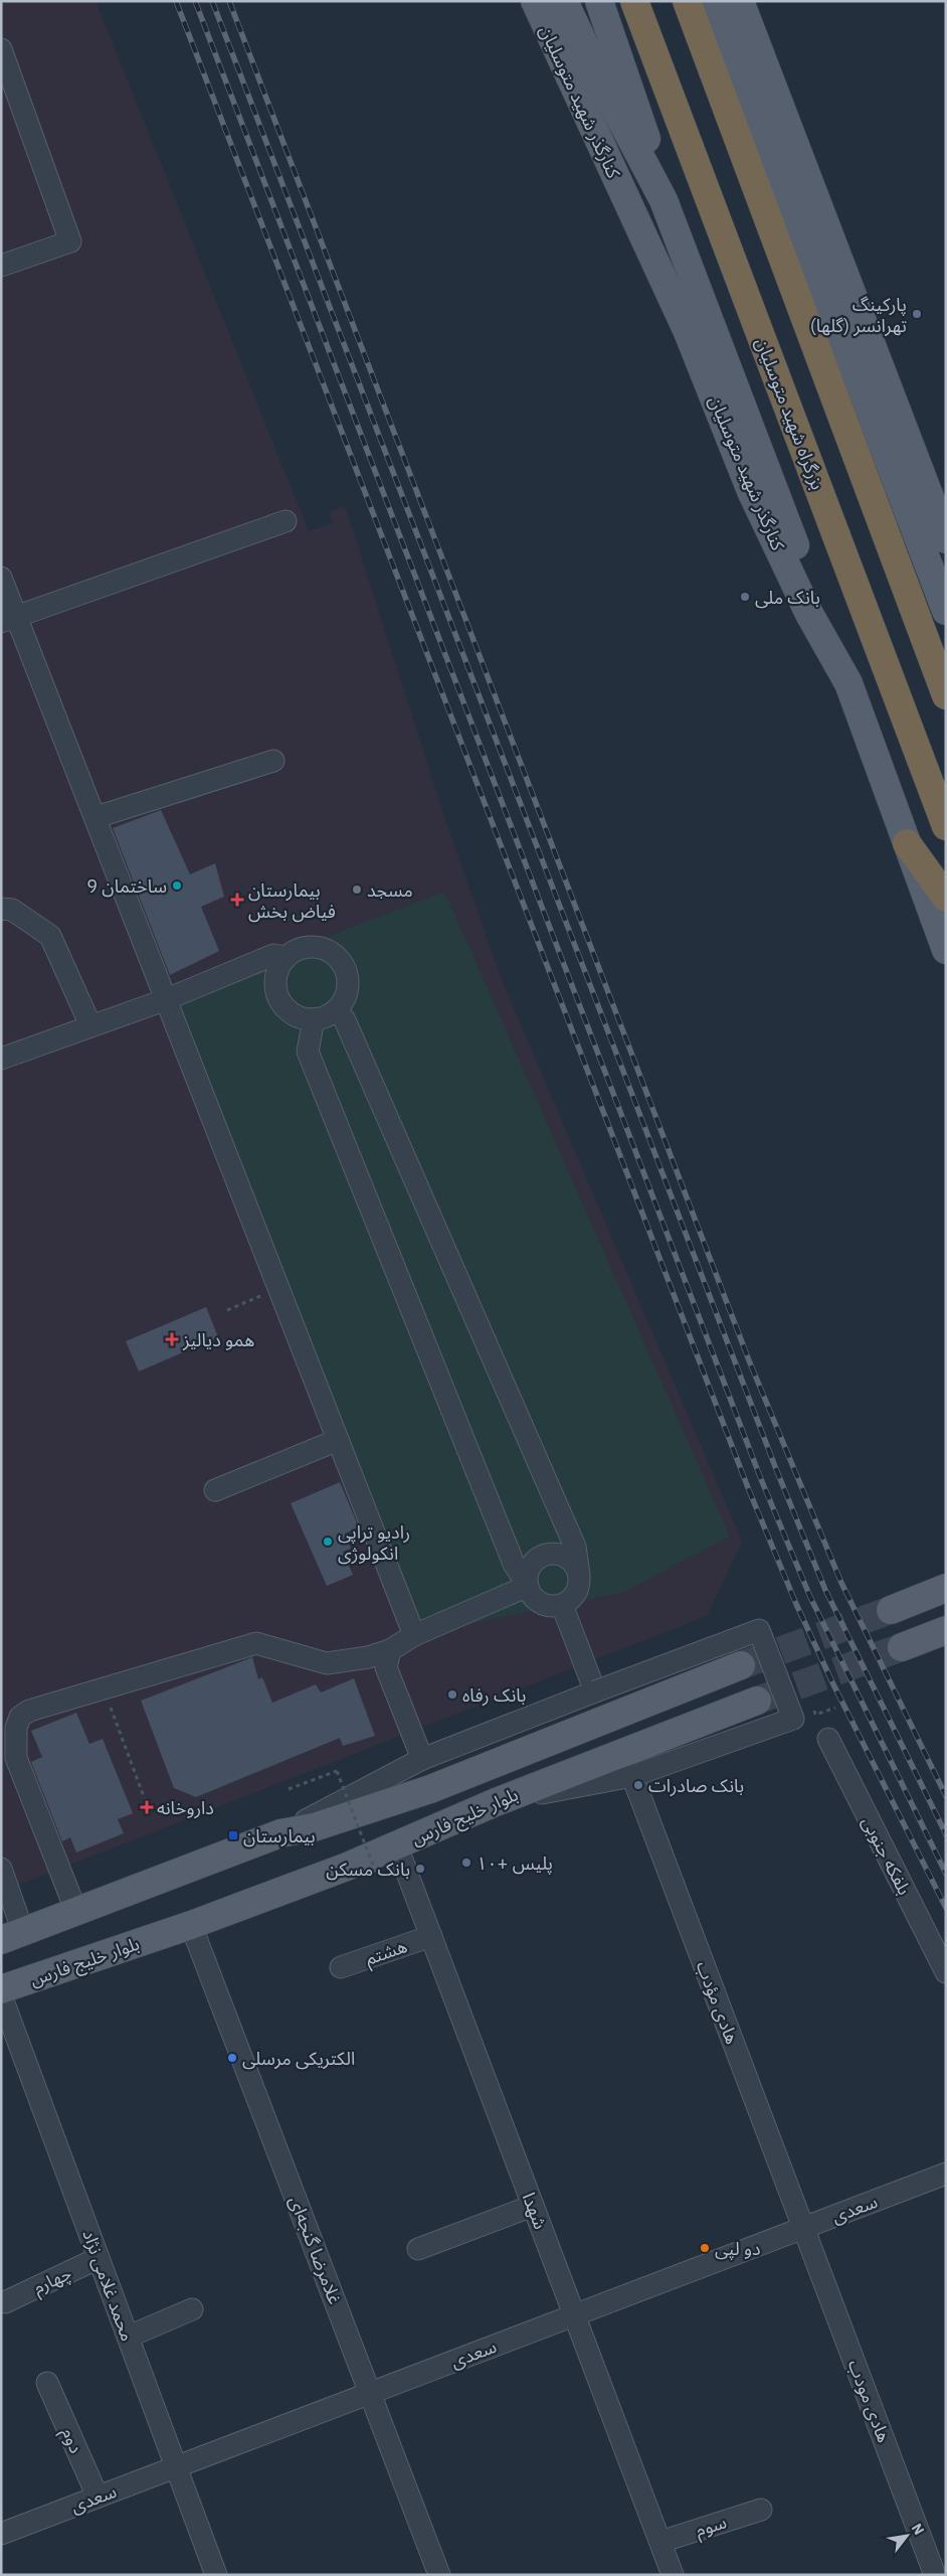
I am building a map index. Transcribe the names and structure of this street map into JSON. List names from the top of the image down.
{
  "streets": {
    "highway": ["بزرگراه شهید متوسلیان"],
    "main road": ["کنارگذر شهید متوسلیان", "بلوار خلیج فارس"],
    "street": [
      "بلفکه جنوبی",
      "هشتم",
      "هادی مؤدب",
      "سعدی",
      "شهدا",
      "غلامرضا گنجه‌ای",
      "چهارم",
      "محمد غلامی نژاد",
      "هادی مودب",
      "دوم",
      "سوم"
    ]
  },
  "crossings": [
    ["بلوار خلیج فارس", "شهدا"],
    ["بلوار خلیج فارس", "غلامرضا گنجه‌ای"],
    ["هشتم", "شهدا"],
    ["هادی مؤدب", "سعدی"],
    ["هادی مؤدب", "هادی مودب"],
    ["سعدی", "شهدا"],
    ["سعدی", "غلامرضا گنجه‌ای"],
    ["سعدی", "محمد غلامی نژاد"],
    ["سعدی", "هادی مودب"],
    ["سعدی", "دوم"],
    ["شهدا", "سوم"],
    ["چهارم", "محمد غلامی نژاد"]
  ],
  "places": {
    "other": [
      "پارکینگ تهرانسر (گلها)",
      "بانک ملی",
      "ساختمان 9",
      "مسجد",
      "رادیو تراپی انکولوژی",
      "بانک رفاه",
      "بانک صادرات",
      "پلیس +۱۰",
      "بانک مسکن",
      "الکتریکی مرسلی",
      "دو لپی"
    ],
    "health": ["بیمارستان فیاض بخش", "همو دیالیز", "داروخانه"],
    "transit": ["بیمارستان"]
  },
  "north": "top right"
}
